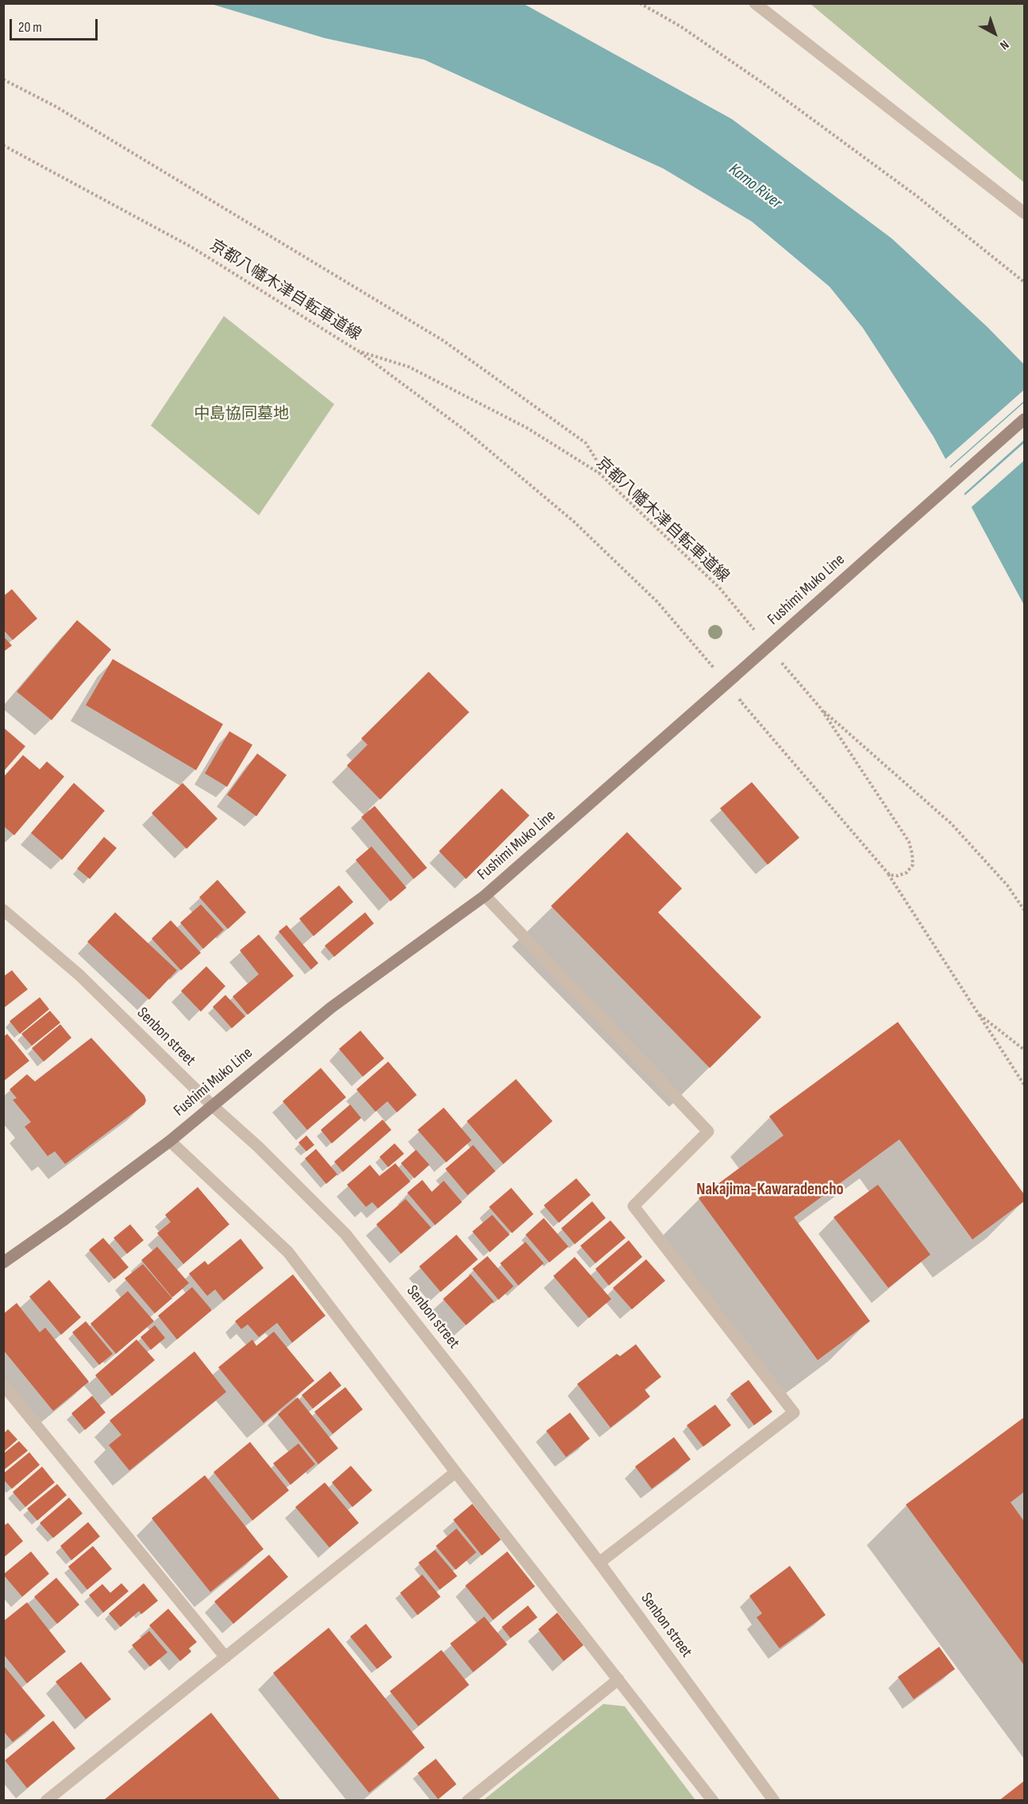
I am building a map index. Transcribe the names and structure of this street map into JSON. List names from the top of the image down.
{
  "streets": {
    "main road": ["Fushimi Muko Line"],
    "street": ["Senbon street"],
    "path": ["京都八幡木津自転車道線"]
  },
  "crossings": [
    ["Fushimi Muko Line", "Senbon street"]
  ],
  "districts": ["Nakajima-Kawaradencho"],
  "water": ["Kamo River"],
  "parks": ["中島協同墓地"],
  "scale_bar": "20 m",
  "north": "bottom right"
}
